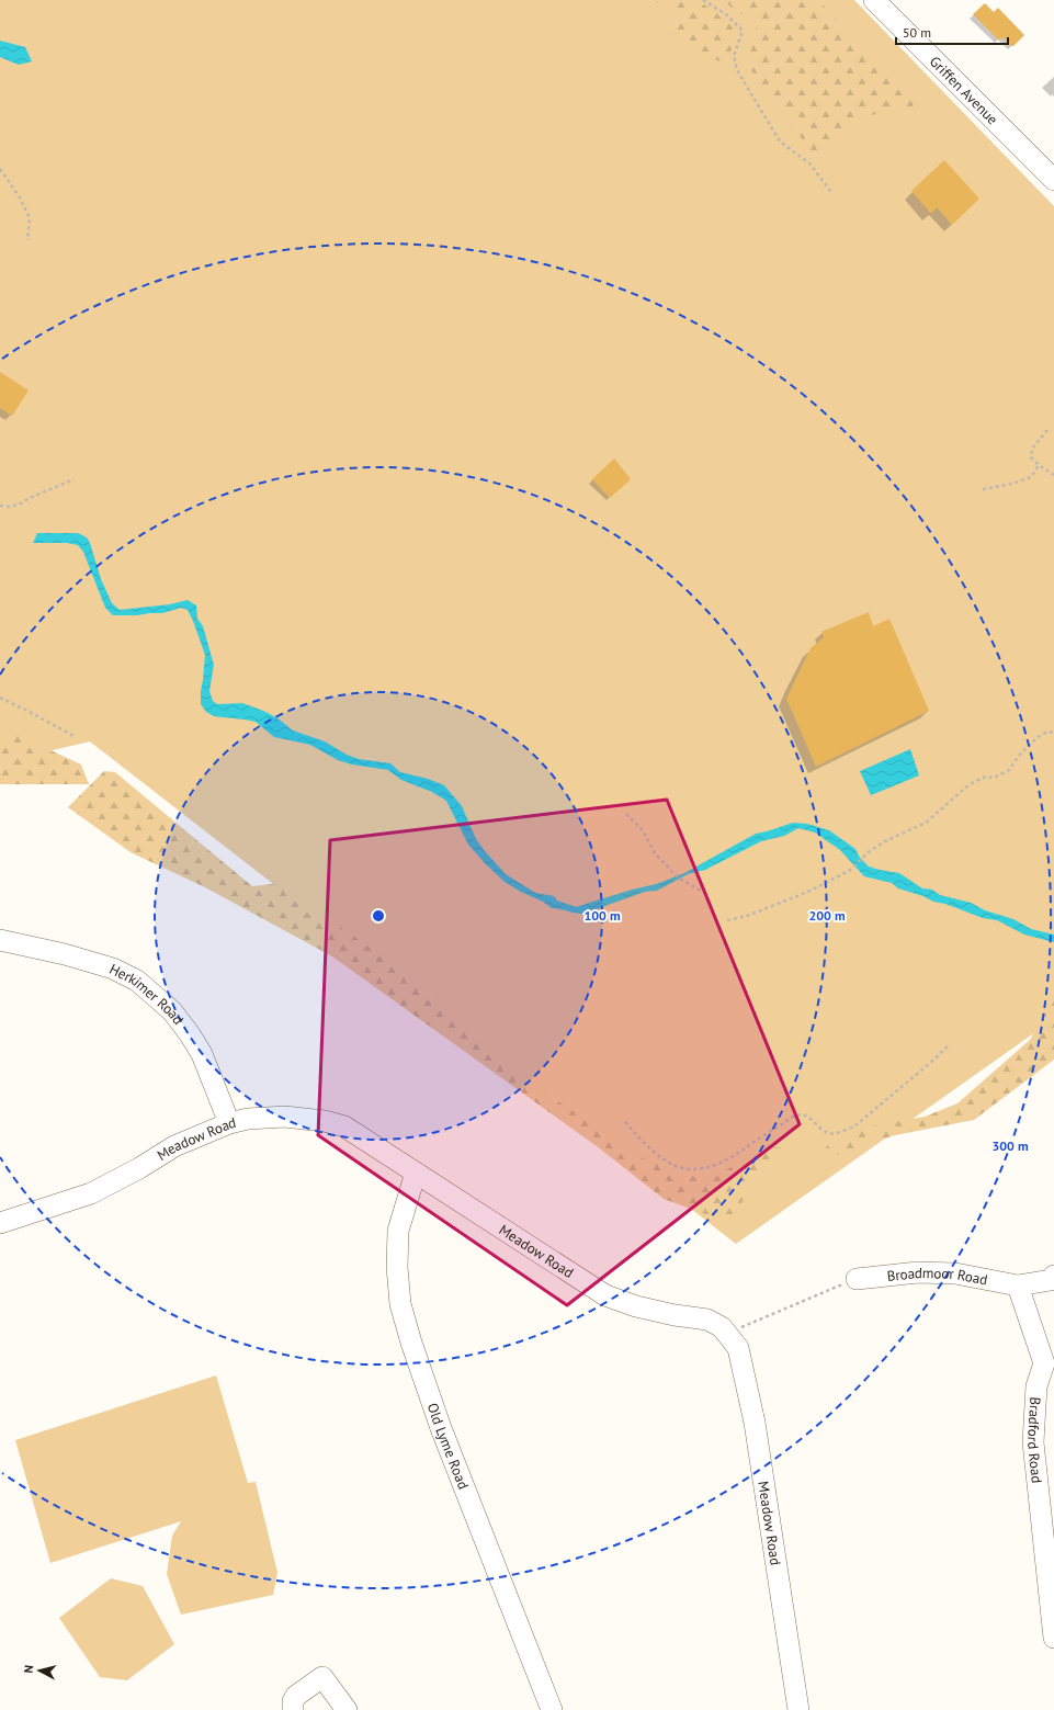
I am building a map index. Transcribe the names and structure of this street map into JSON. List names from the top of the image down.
{
  "streets": {
    "street": [
      "Griffen Avenue",
      "Herkimer Road",
      "Meadow Road",
      "Broadmoor Road",
      "Bradford Road",
      "Old Lyme Road"
    ]
  },
  "crossings": [
    ["Herkimer Road", "Meadow Road"],
    ["Meadow Road", "Old Lyme Road"],
    ["Broadmoor Road", "Bradford Road"]
  ],
  "scale_bar": "50 m",
  "north": "left",
  "rings": ["100 m", "200 m", "300 m"]
}
